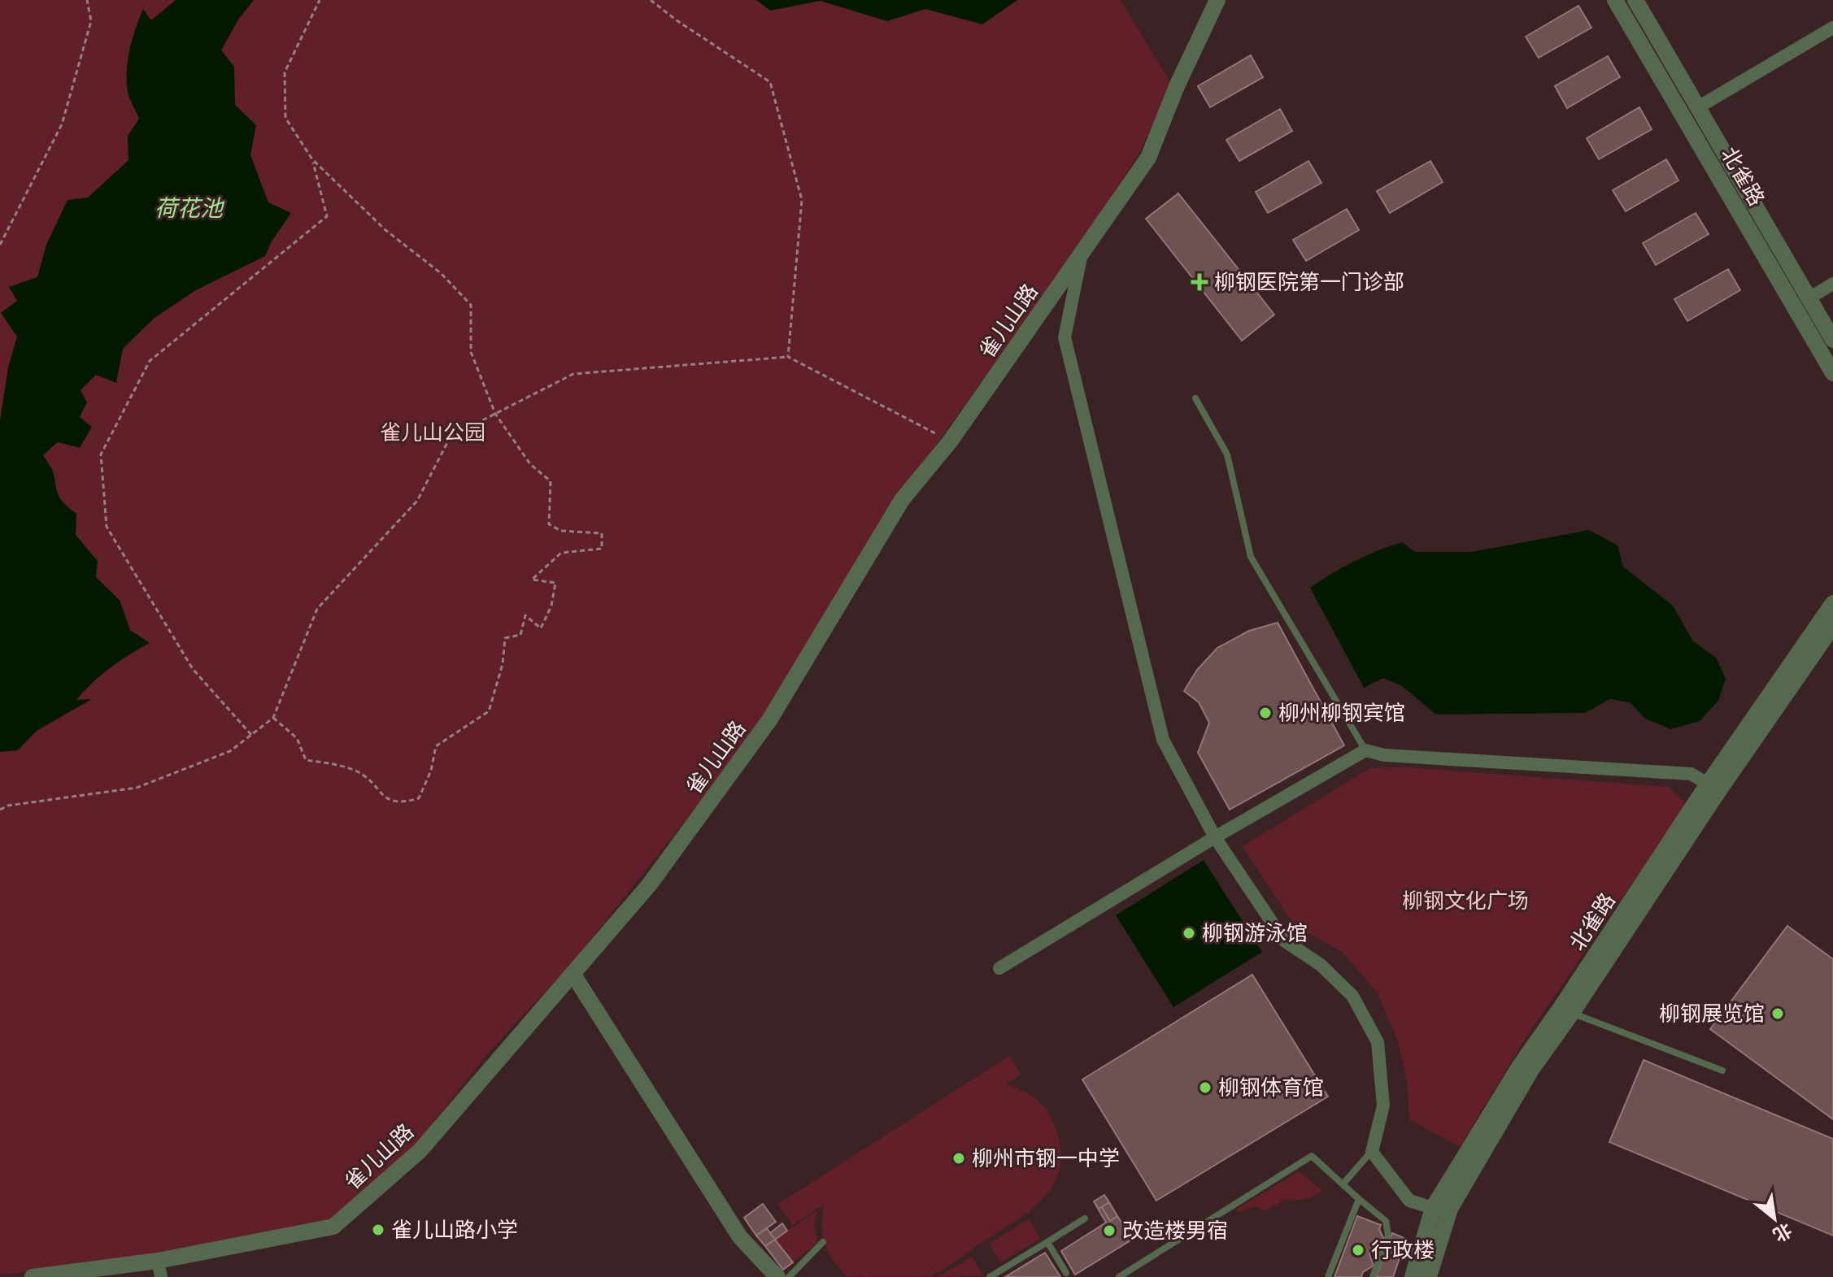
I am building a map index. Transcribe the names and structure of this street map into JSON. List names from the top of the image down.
{
  "streets": {
    "street": ["北雀路", "雀儿山路"]
  },
  "water": ["荷花池"],
  "parks": ["雀儿山公园", "柳钢文化广场"],
  "places": {
    "health": ["柳钢医院第一门诊部"],
    "other": [
      "柳州柳钢宾馆",
      "柳钢游泳馆",
      "柳钢展览馆",
      "柳钢体育馆",
      "柳州市钢一中学",
      "雀儿山路小学",
      "改造楼男宿",
      "行政楼"
    ]
  },
  "north": "bottom right"
}
